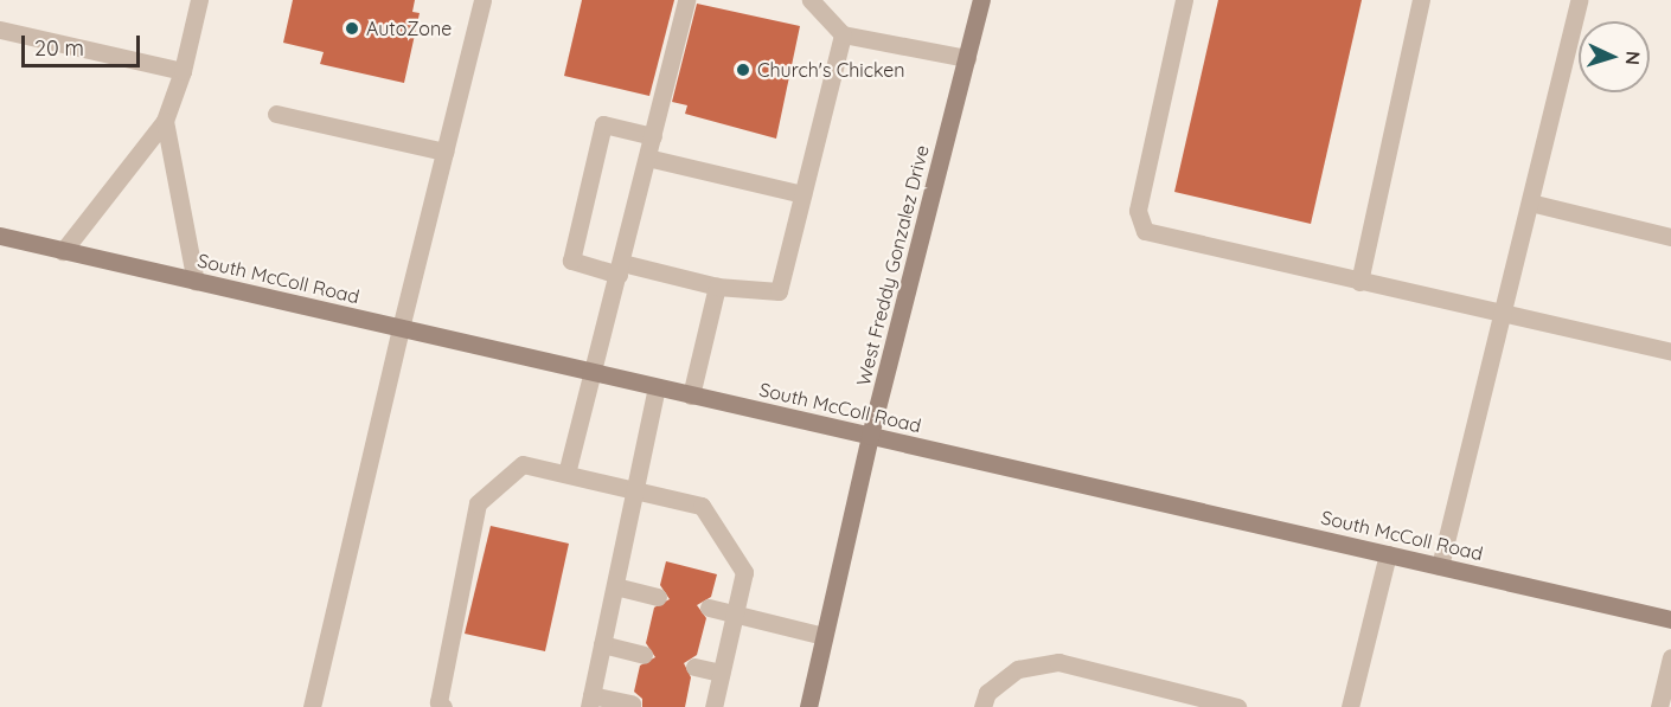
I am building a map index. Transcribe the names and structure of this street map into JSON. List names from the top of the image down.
{
  "streets": {
    "main road": ["West Freddy Gonzalez Drive", "South McColl Road"]
  },
  "crossings": [
    ["West Freddy Gonzalez Drive", "South McColl Road"]
  ],
  "places": ["AutoZone", "Church's Chicken"],
  "scale_bar": "20 m",
  "north": "right"
}
